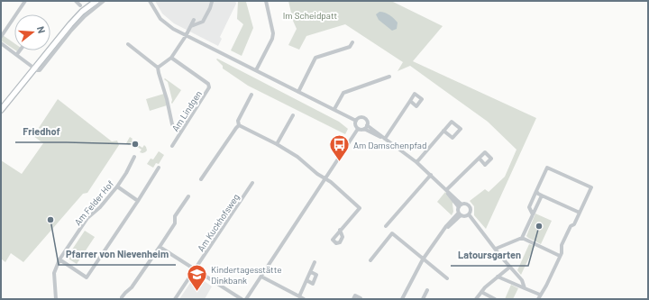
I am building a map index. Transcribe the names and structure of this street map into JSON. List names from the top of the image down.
{
  "streets": {
    "street": ["Am Lindgen", "Am Felder Hof", "Am Kuckhofsweg"]
  },
  "parks": ["Im Scheidpatt"],
  "places": {
    "other": ["Friedhof", "Pfarrer von Nievenheim", "Latoursgarten"],
    "bus stop": ["Am Damschenpfad"],
    "school or university": ["Kindertagesstätte Dinkbank"]
  },
  "north": "right"
}
